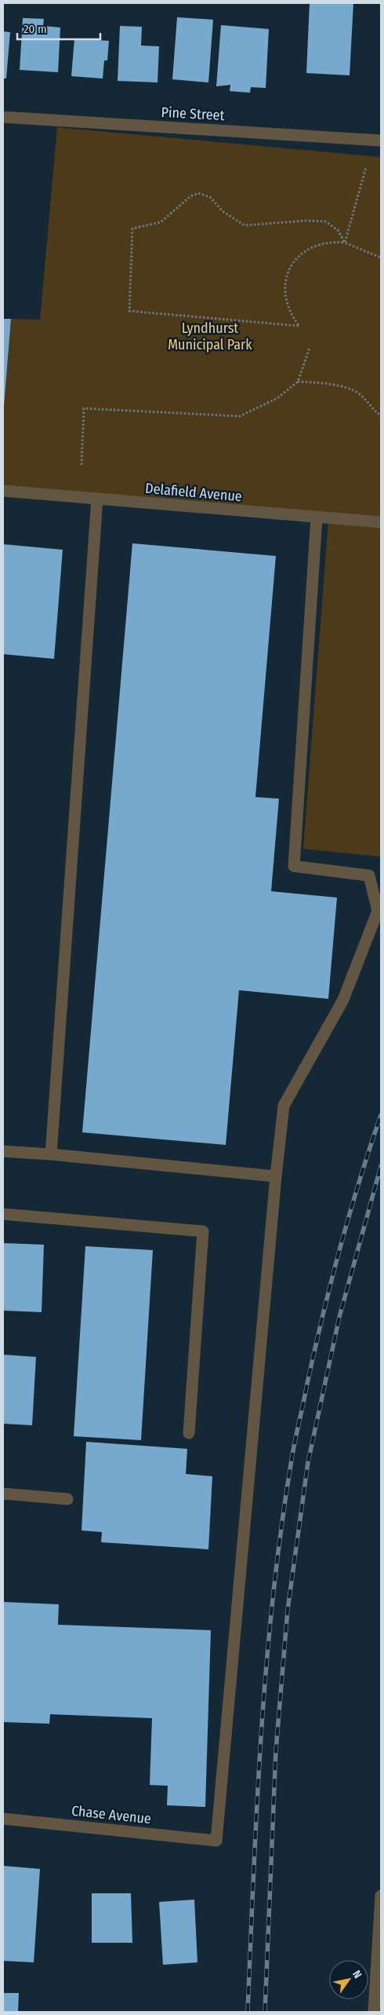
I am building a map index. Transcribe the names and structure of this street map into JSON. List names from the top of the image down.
{
  "streets": {
    "street": ["Pine Street", "Delafield Avenue", "Chase Avenue"]
  },
  "parks": ["Lyndhurst Municipal Park"],
  "scale_bar": "20 m",
  "north": "top right"
}
